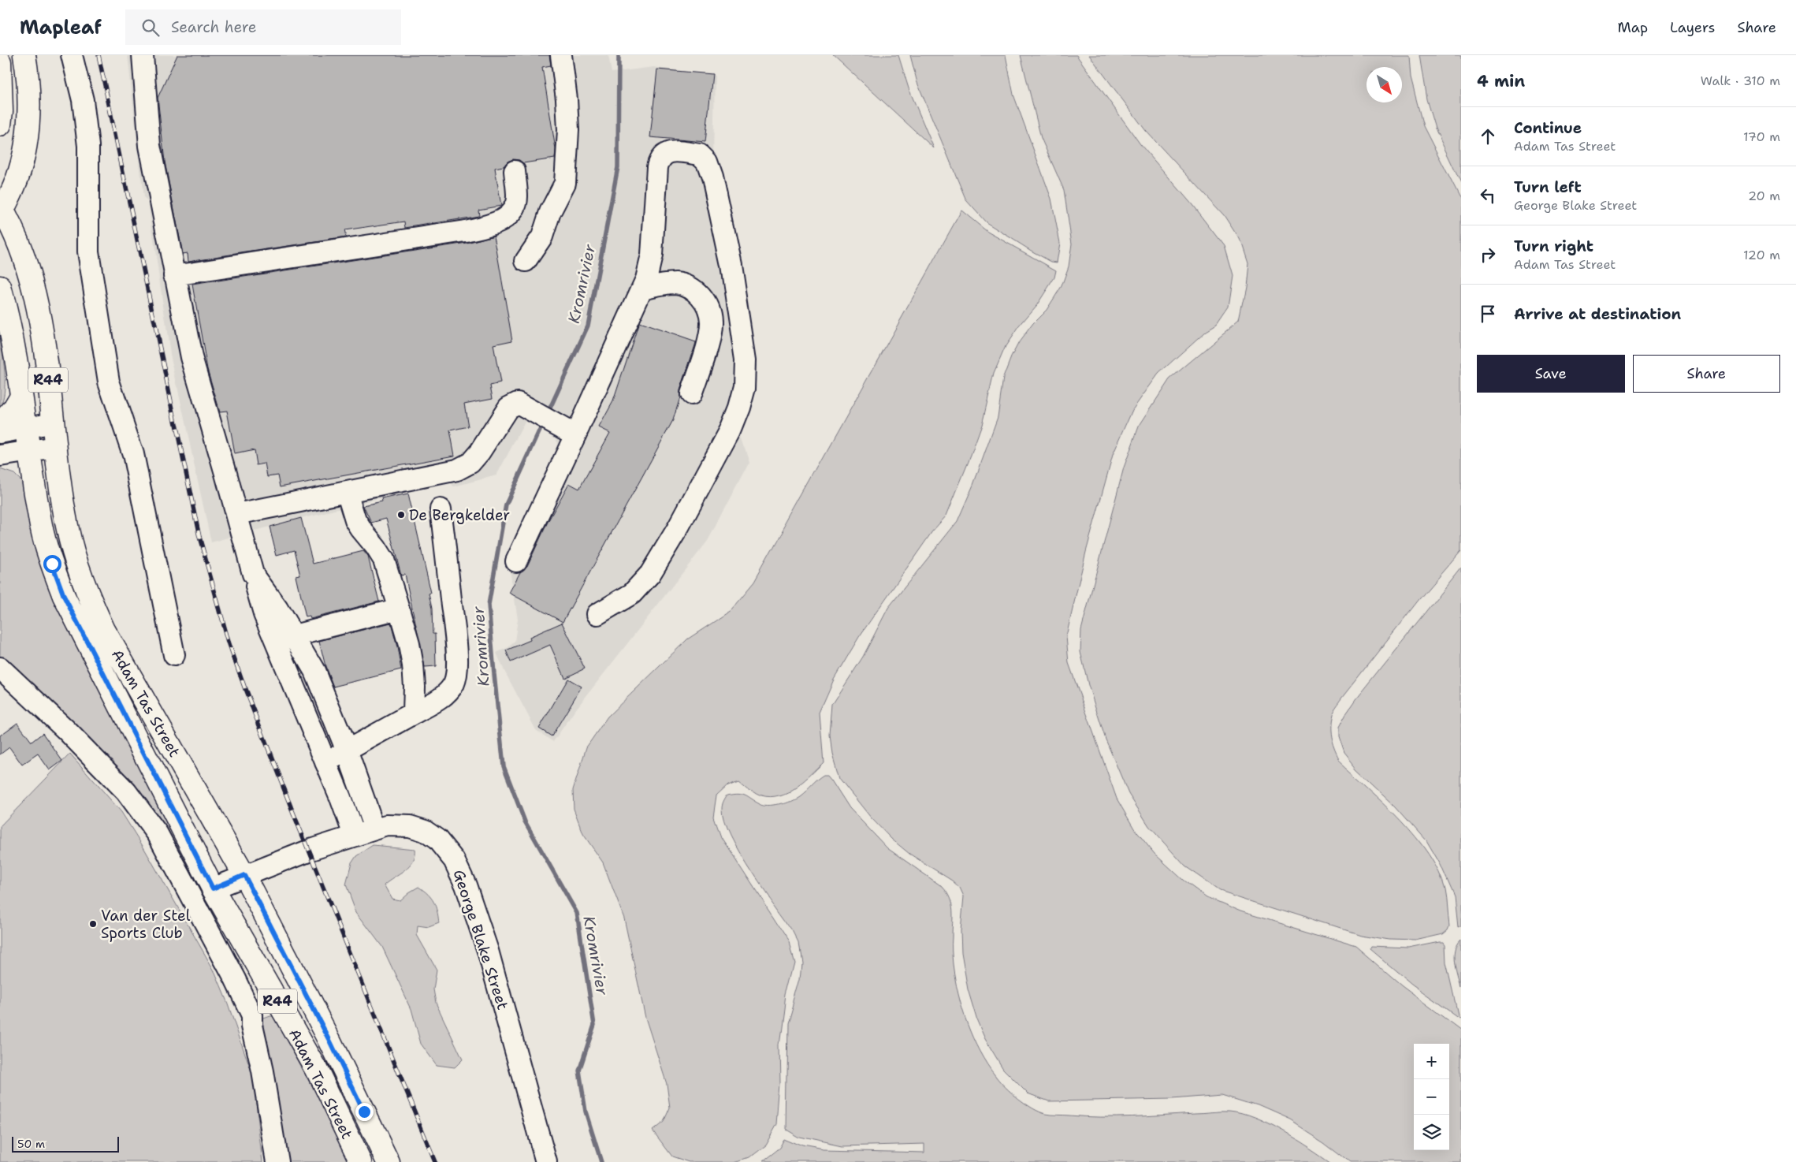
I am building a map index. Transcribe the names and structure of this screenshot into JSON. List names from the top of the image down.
{
  "streets": {
    "main road": ["R44", "Adam Tas Street"],
    "street": ["George Blake Street"]
  },
  "crossings": [
    ["Adam Tas Street", "George Blake Street"]
  ],
  "water": ["Kromrivier"],
  "places": ["De Bergkelder", "Van der Stel Sports Club"],
  "scale_bar": "50 m",
  "north": "bottom right",
  "page": {
    "header": "Mapleaf",
    "search": "Search here",
    "nav": ["Map", "Layers", "Share"],
    "heading": ["4 min", "Walk · 310 m"],
    "list": [
      ["Continue", "Adam Tas Street", "170 m"],
      ["Turn left", "George Blake Street", "20 m"],
      ["Turn right", "Adam Tas Street", "120 m"],
      "Arrive at destination"
    ],
    "buttons": ["Save", "Share"],
    "map_buttons": ["+", "−"],
    "scale": "50 m"
  }
}
